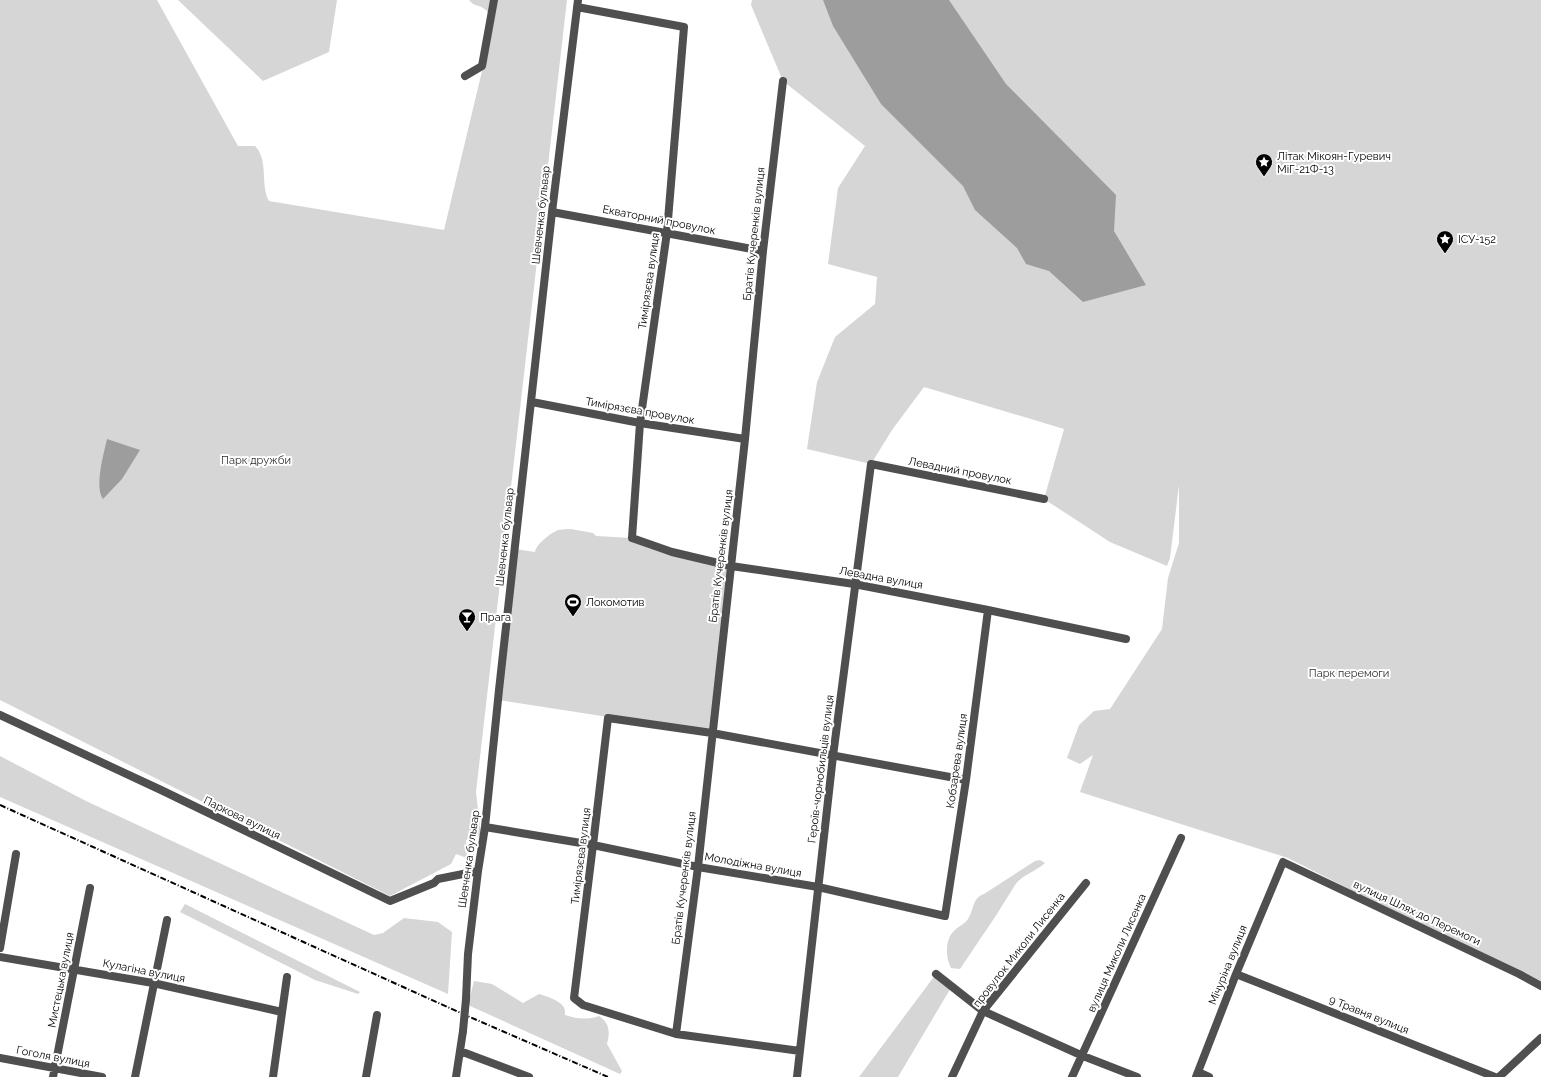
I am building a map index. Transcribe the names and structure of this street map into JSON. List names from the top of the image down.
{
  "streets": {
    "street": [
      "Шевченка бульвар",
      "Екваторний провулок",
      "Братів Кучеренків вулиця",
      "Тимірязєва вулиця",
      "Тимірязєва провулок",
      "Левадний провулок",
      "Левадна вулиця",
      "Кобзарева вулиця",
      "Героїв-чорнобильців вулиця",
      "Паркова вулиця",
      "Молодіжна вулиця",
      "вулиця Шлях до Перемоги",
      "провулок Миколи Лисенка",
      "вулиця Миколи Лисенка",
      "Мічуріна вулиця",
      "Кулагіна вулиця",
      "Мистецька вулиця",
      "9 Травня вулиця",
      "Гоголя вулиця"
    ]
  },
  "crossings": [
    ["Шевченка бульвар", "Екваторний провулок"],
    ["Шевченка бульвар", "Тимірязєва вулиця"],
    ["Шевченка бульвар", "Тимірязєва провулок"],
    ["Шевченка бульвар", "Паркова вулиця"],
    ["Шевченка бульвар", "Молодіжна вулиця"],
    ["Екваторний провулок", "Братів Кучеренків вулиця"],
    ["Екваторний провулок", "Тимірязєва вулиця"],
    ["Братів Кучеренків вулиця", "Тимірязєва вулиця"],
    ["Братів Кучеренків вулиця", "Тимірязєва провулок"],
    ["Братів Кучеренків вулиця", "Левадна вулиця"],
    ["Братів Кучеренків вулиця", "Молодіжна вулиця"],
    ["Тимірязєва вулиця", "Тимірязєва провулок"],
    ["Тимірязєва вулиця", "Левадна вулиця"],
    ["Тимірязєва вулиця", "Молодіжна вулиця"],
    ["Левадний провулок", "Героїв-чорнобильців вулиця"],
    ["Левадна вулиця", "Кобзарева вулиця"],
    ["Левадна вулиця", "Героїв-чорнобильців вулиця"],
    ["Кобзарева вулиця", "Молодіжна вулиця"],
    ["Героїв-чорнобильців вулиця", "Молодіжна вулиця"],
    ["вулиця Шлях до Перемоги", "Мічуріна вулиця"],
    ["Мічуріна вулиця", "9 Травня вулиця"],
    ["Кулагіна вулиця", "Мистецька вулиця"],
    ["Мистецька вулиця", "Гоголя вулиця"]
  ],
  "parks": ["Парк дружби", "Парк перемоги"],
  "places": {
    "place": ["Літак Мікоян-Гуревич МiГ-21Ф-13", "ІСУ-152"],
    "sports": ["Локомотив"],
    "bar": ["Прага"]
  }
}
